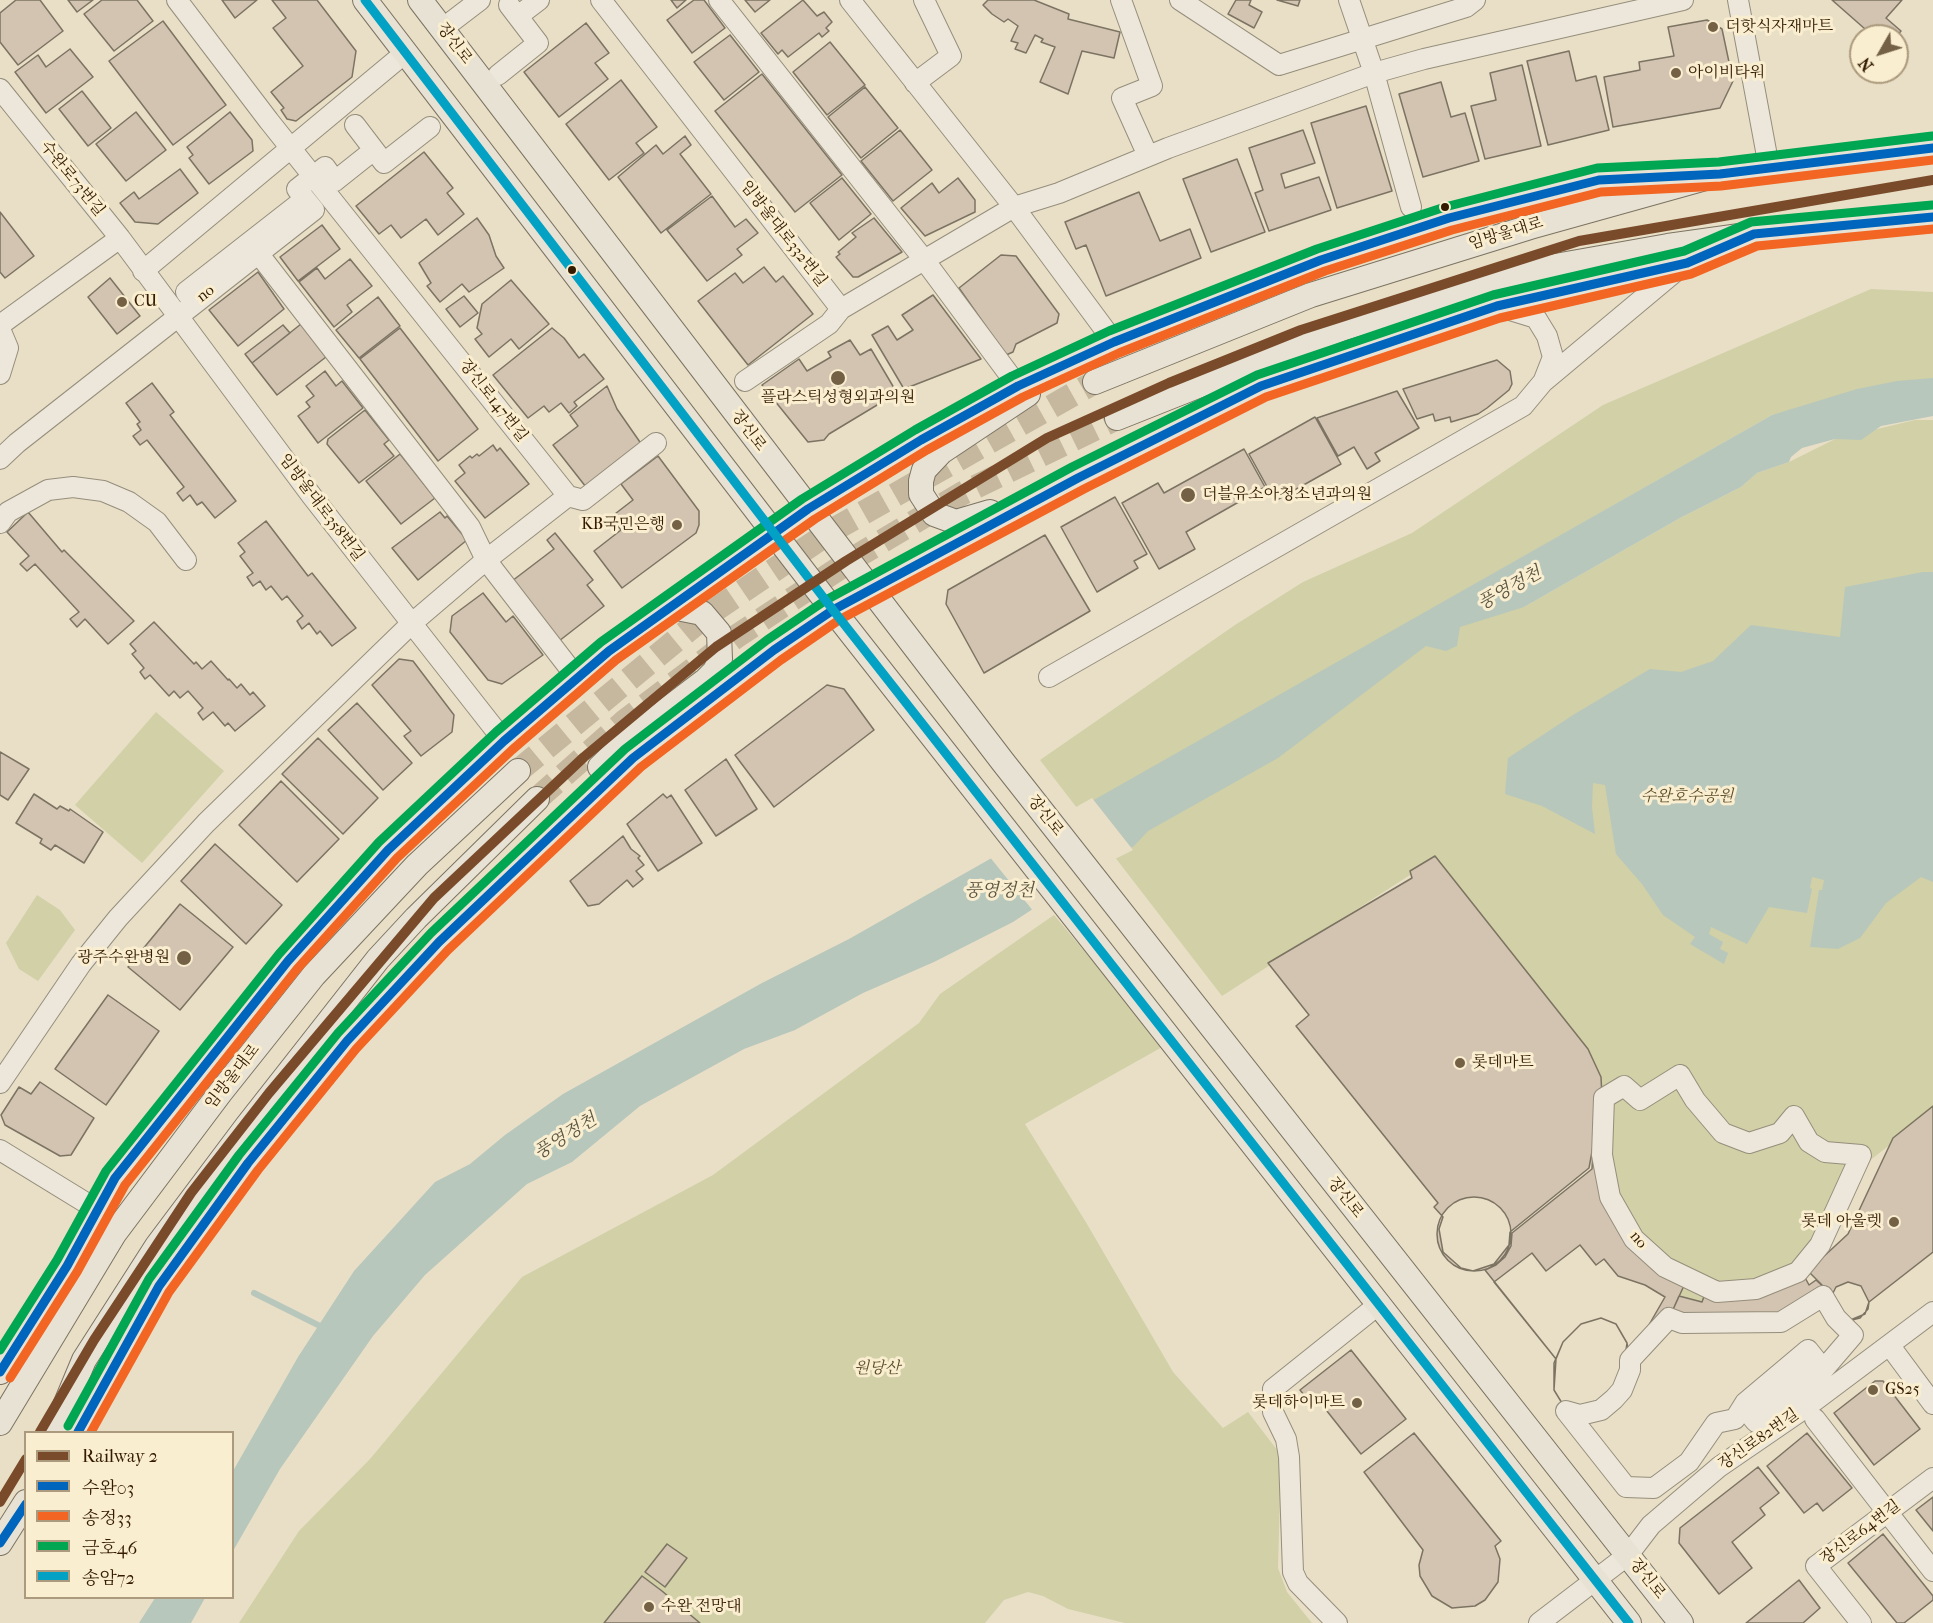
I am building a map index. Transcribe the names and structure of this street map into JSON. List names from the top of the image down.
{
  "streets": {
    "main road": ["장신로", "임방울대로"],
    "street": [
      "수완로73번길",
      "임방울대로332번길",
      "no",
      "장신로147번길",
      "임방울대로358번길",
      "장신로82번길",
      "장신로64번길"
    ]
  },
  "crossings": [
    ["장신로", "장신로82번길"],
    ["수완로73번길", "임방울대로358번길"],
    ["no", "장신로147번길"],
    ["no", "임방울대로358번길"]
  ],
  "water": ["풍영정천"],
  "parks": ["수완호수공원", "원당산"],
  "places": [
    "더핫식자재마트",
    "아이비타워",
    "CU",
    "플라스틱성형외과의원",
    "더블유소아청소년과의원",
    "KB국민은행",
    "광주수완병원",
    "롯데마트",
    "롯데 아울렛",
    "GS25",
    "롯데하이마트",
    "수완 전망대"
  ],
  "lines": [
    "transit line 송암72",
    "transit line 금호46",
    "transit line 수완03",
    "transit line 송정33",
    "rail line 2"
  ],
  "legend": [
    "Railway 2",
    "수완03",
    "송정33",
    "금호46",
    "송암72"
  ],
  "north": "bottom left"
}
